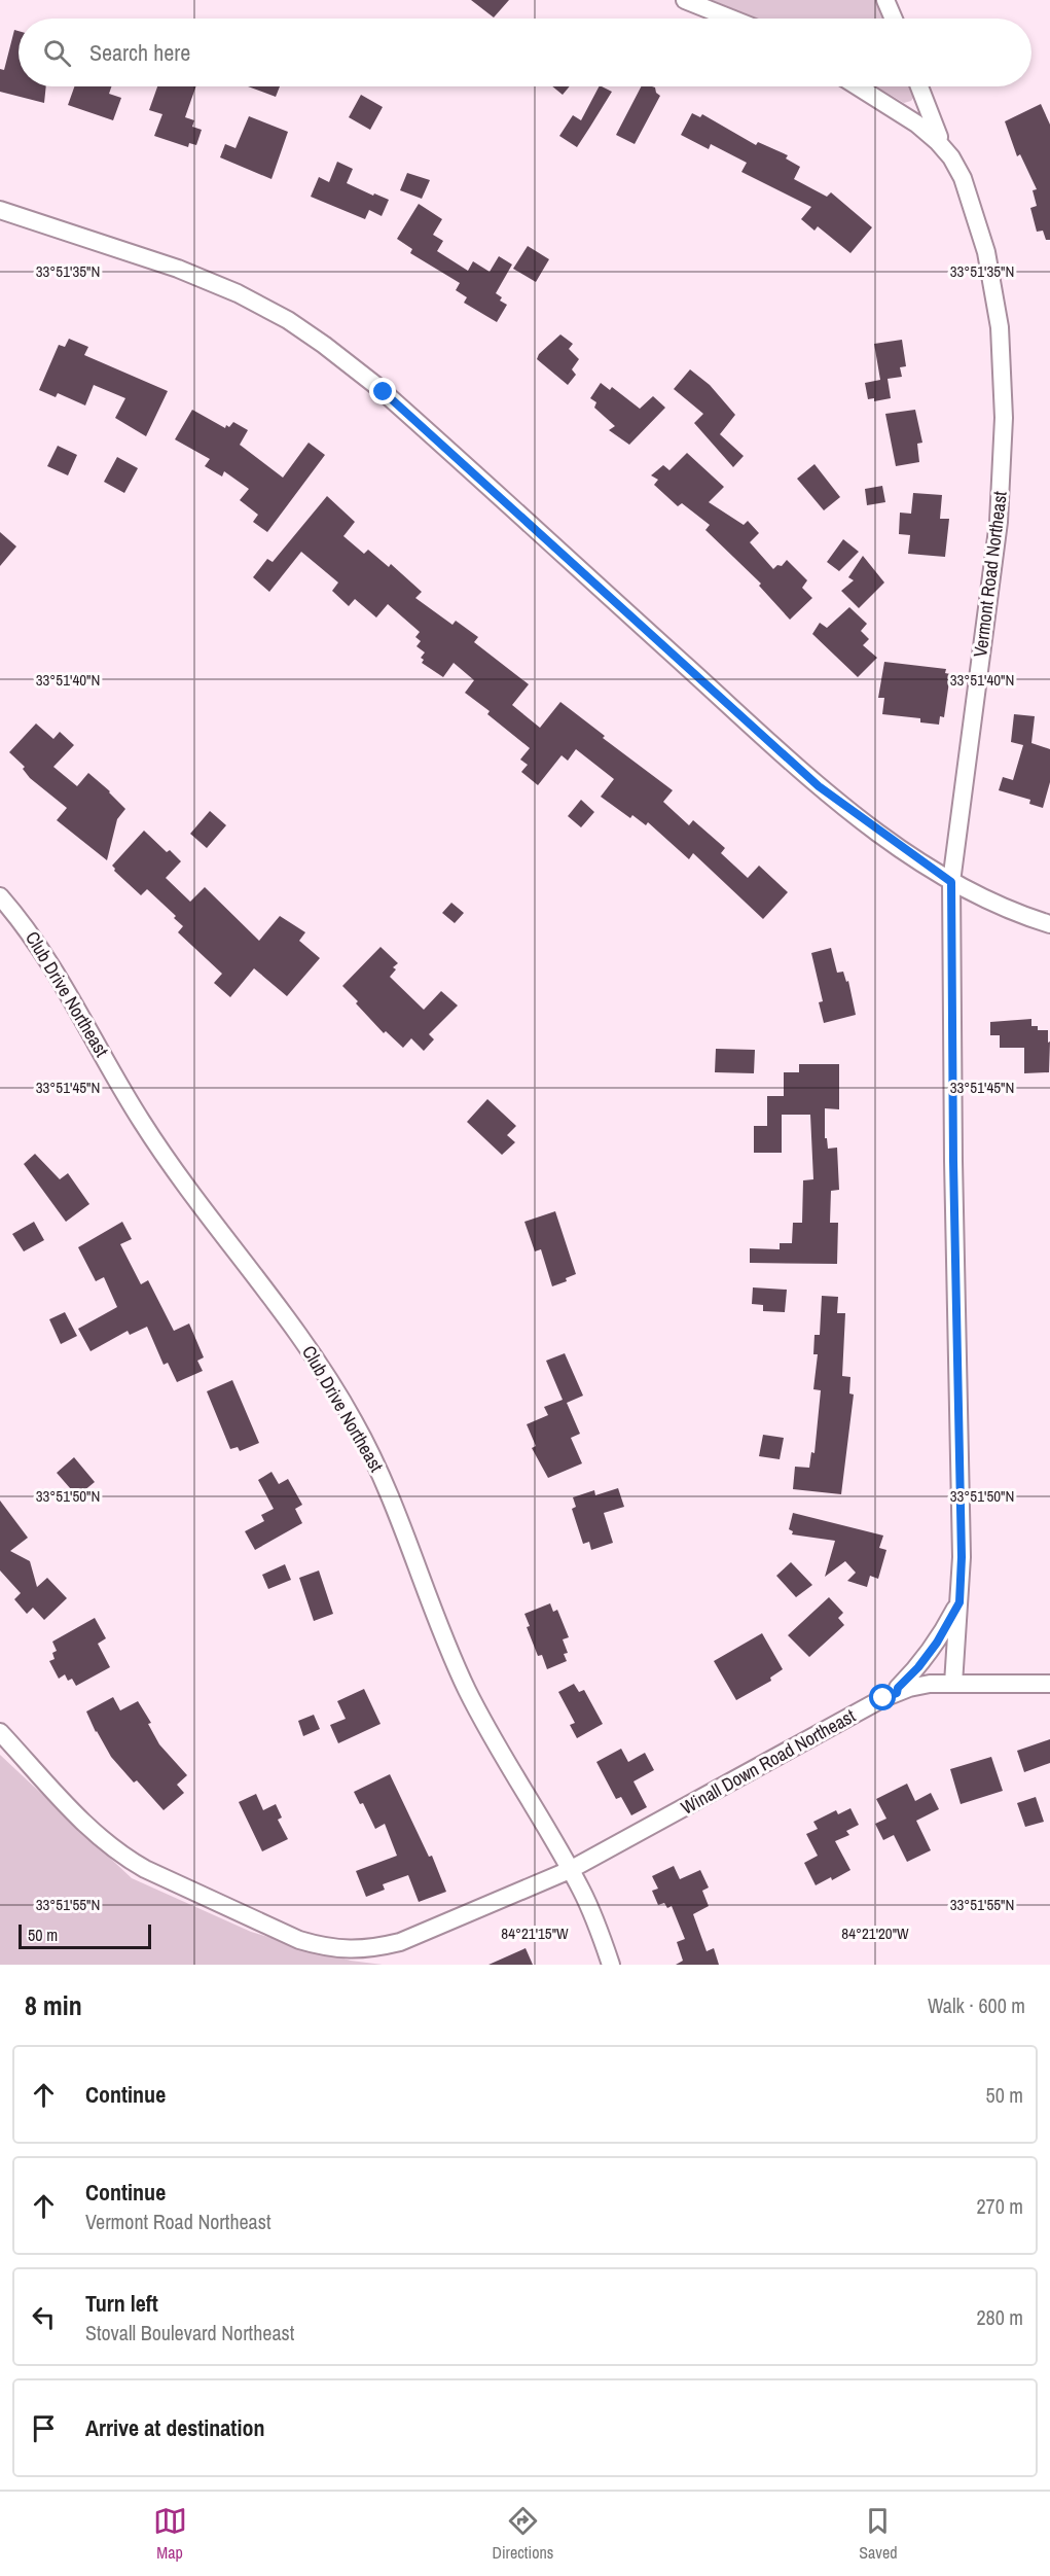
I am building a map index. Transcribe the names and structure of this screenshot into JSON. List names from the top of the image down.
{
  "streets": {
    "street": ["Vermont Road Northeast", "Club Drive Northeast", "Winall Down Road Northeast"]
  },
  "crossings": [
    ["Vermont Road Northeast", "Winall Down Road Northeast"],
    ["Club Drive Northeast", "Winall Down Road Northeast"]
  ],
  "scale_bar": "50 m",
  "page": {
    "search": "Search here",
    "scale": "50 m",
    "heading": ["8 min", "Walk · 600 m"],
    "list": [
      ["Continue", "50 m"],
      ["Continue", "Vermont Road Northeast", "270 m"],
      ["Turn left", "Stovall Boulevard Northeast", "280 m"],
      "Arrive at destination"
    ],
    "nav": ["Map", "Directions", "Saved"]
  },
  "coordinates": [
    "33°51'35\"N",
    "33°51'40\"N",
    "33°51'45\"N",
    "33°51'50\"N",
    "33°51'55\"N",
    "84°21'15\"W",
    "84°21'20\"W"
  ]
}
